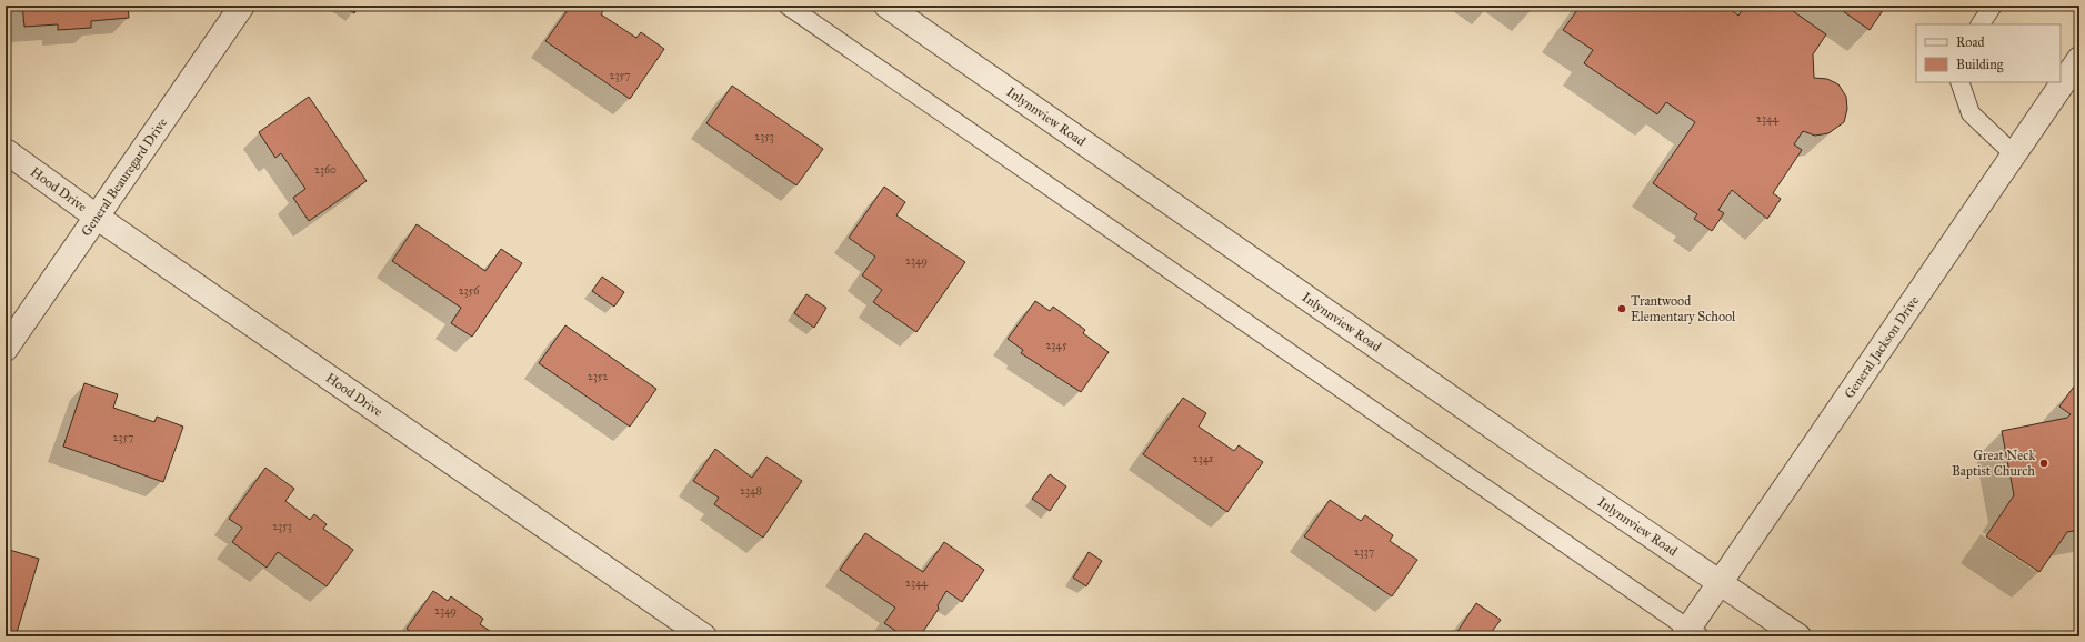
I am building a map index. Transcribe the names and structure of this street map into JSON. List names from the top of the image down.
{
  "streets": {
    "street": [
      "Inlynnview Road",
      "General Beauregard Drive",
      "Hood Drive",
      "General Jackson Drive"
    ]
  },
  "crossings": [
    ["Inlynnview Road", "General Jackson Drive"],
    ["General Beauregard Drive", "Hood Drive"]
  ],
  "places": ["Trantwood Elementary School", "Great Neck Baptist Church"],
  "house_numbers": [
    "2357",
    "2344",
    "2353",
    "2360",
    "2349",
    "2356",
    "2345",
    "2352",
    "2357",
    "2341",
    "2348",
    "2353",
    "2337",
    "2344",
    "2349"
  ],
  "legend": ["Road", "Building"]
}
